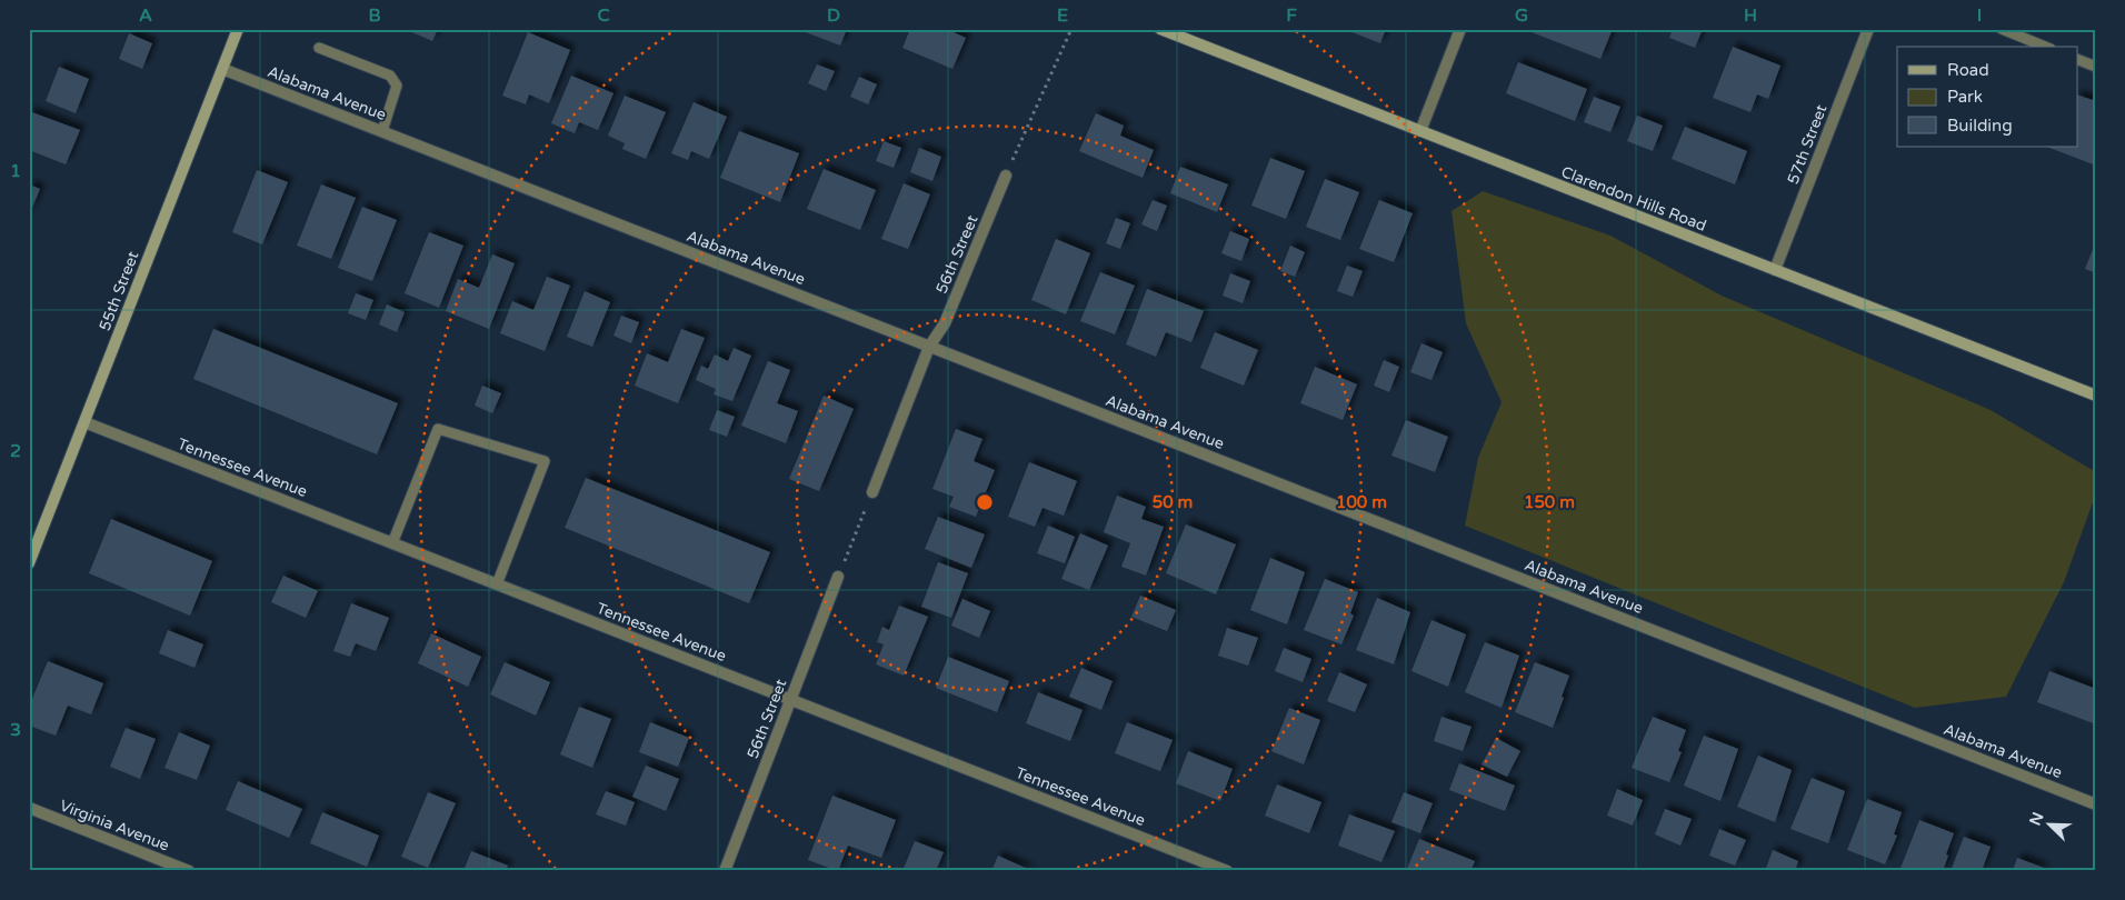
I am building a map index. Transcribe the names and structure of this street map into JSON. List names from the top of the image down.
{
  "streets": {
    "street": [
      "Alabama Avenue",
      "57th Street",
      "Clarendon Hills Road",
      "56th Street",
      "55th Street",
      "Tennessee Avenue",
      "Virginia Avenue"
    ]
  },
  "crossings": [
    ["Alabama Avenue", "56th Street"],
    ["Alabama Avenue", "55th Street"],
    ["57th Street", "Clarendon Hills Road"],
    ["56th Street", "Tennessee Avenue"],
    ["55th Street", "Tennessee Avenue"]
  ],
  "legend": ["Road", "Park", "Building"],
  "north": "top left",
  "grid": {
    "columns": [
      "A",
      "B",
      "C",
      "D",
      "E",
      "F",
      "G",
      "H",
      "I"
    ],
    "rows": ["1", "2", "3"]
  },
  "rings": ["50 m", "100 m", "150 m"]
}
